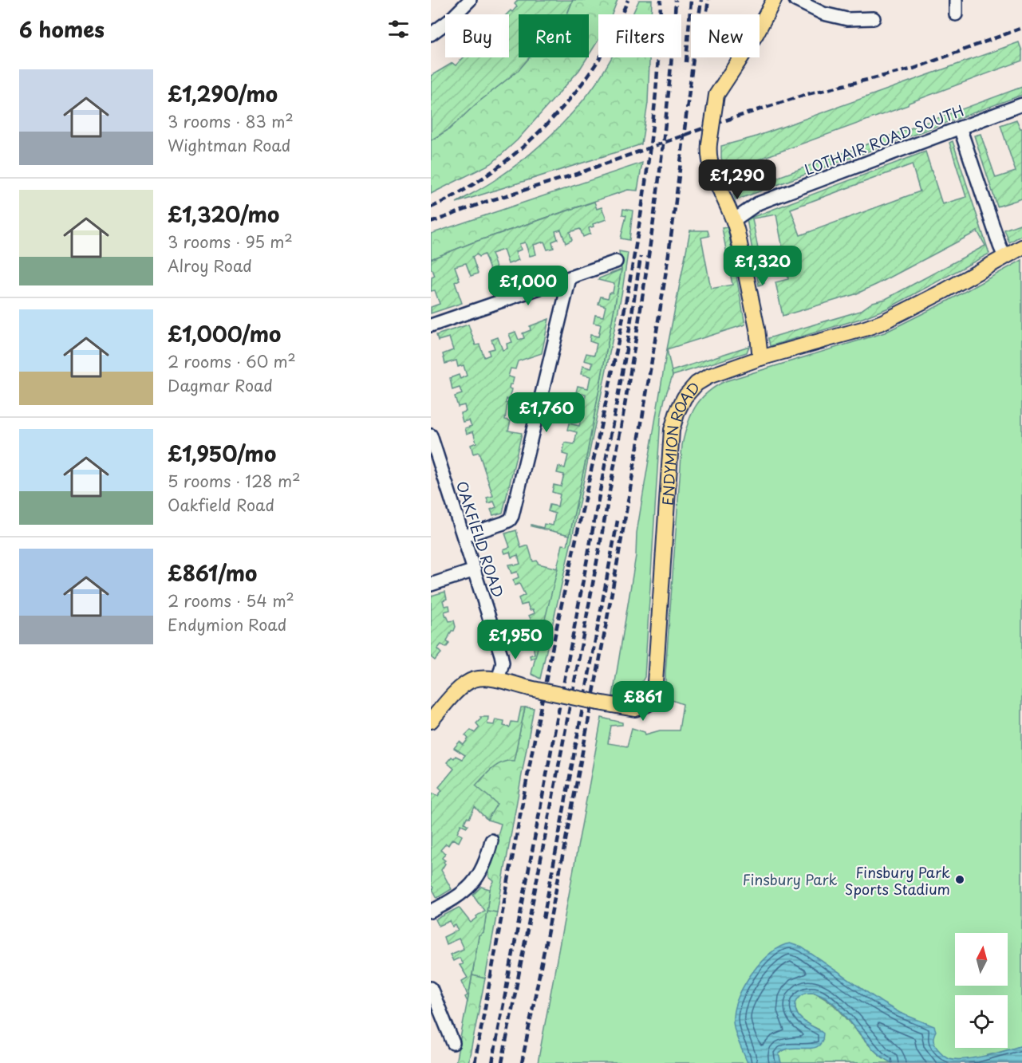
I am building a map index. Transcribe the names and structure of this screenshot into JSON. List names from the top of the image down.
{
  "streets": {
    "main road": ["ENDYMION ROAD"],
    "street": ["LOTHAIR ROAD SOUTH", "OAKFIELD ROAD"]
  },
  "crossings": [
    ["ENDYMION ROAD", "OAKFIELD ROAD"]
  ],
  "parks": ["Finsbury Park"],
  "places": ["Finsbury Park Sports Stadium"],
  "north": "top",
  "page": {
    "heading": "6 homes",
    "chip": [
      "Buy",
      "Rent",
      "Filters",
      "New"
    ],
    "list": [
      {
        "name": "£1,290/mo",
        "note": "3 rooms · 83 m² · Wightman Road"
      },
      {
        "name": "£1,320/mo",
        "note": "3 rooms · 95 m² · Alroy Road"
      },
      {
        "name": "£1,000/mo",
        "note": "2 rooms · 60 m² · Dagmar Road"
      },
      {
        "name": "£1,950/mo",
        "note": "5 rooms · 128 m² · Oakfield Road"
      },
      {
        "name": "£861/mo",
        "note": "2 rooms · 54 m² · Endymion Road"
      }
    ],
    "price": [
      "£1,290",
      "£1,320",
      "£1,000",
      "£1,760",
      "£1,950",
      "£861"
    ]
  }
}
